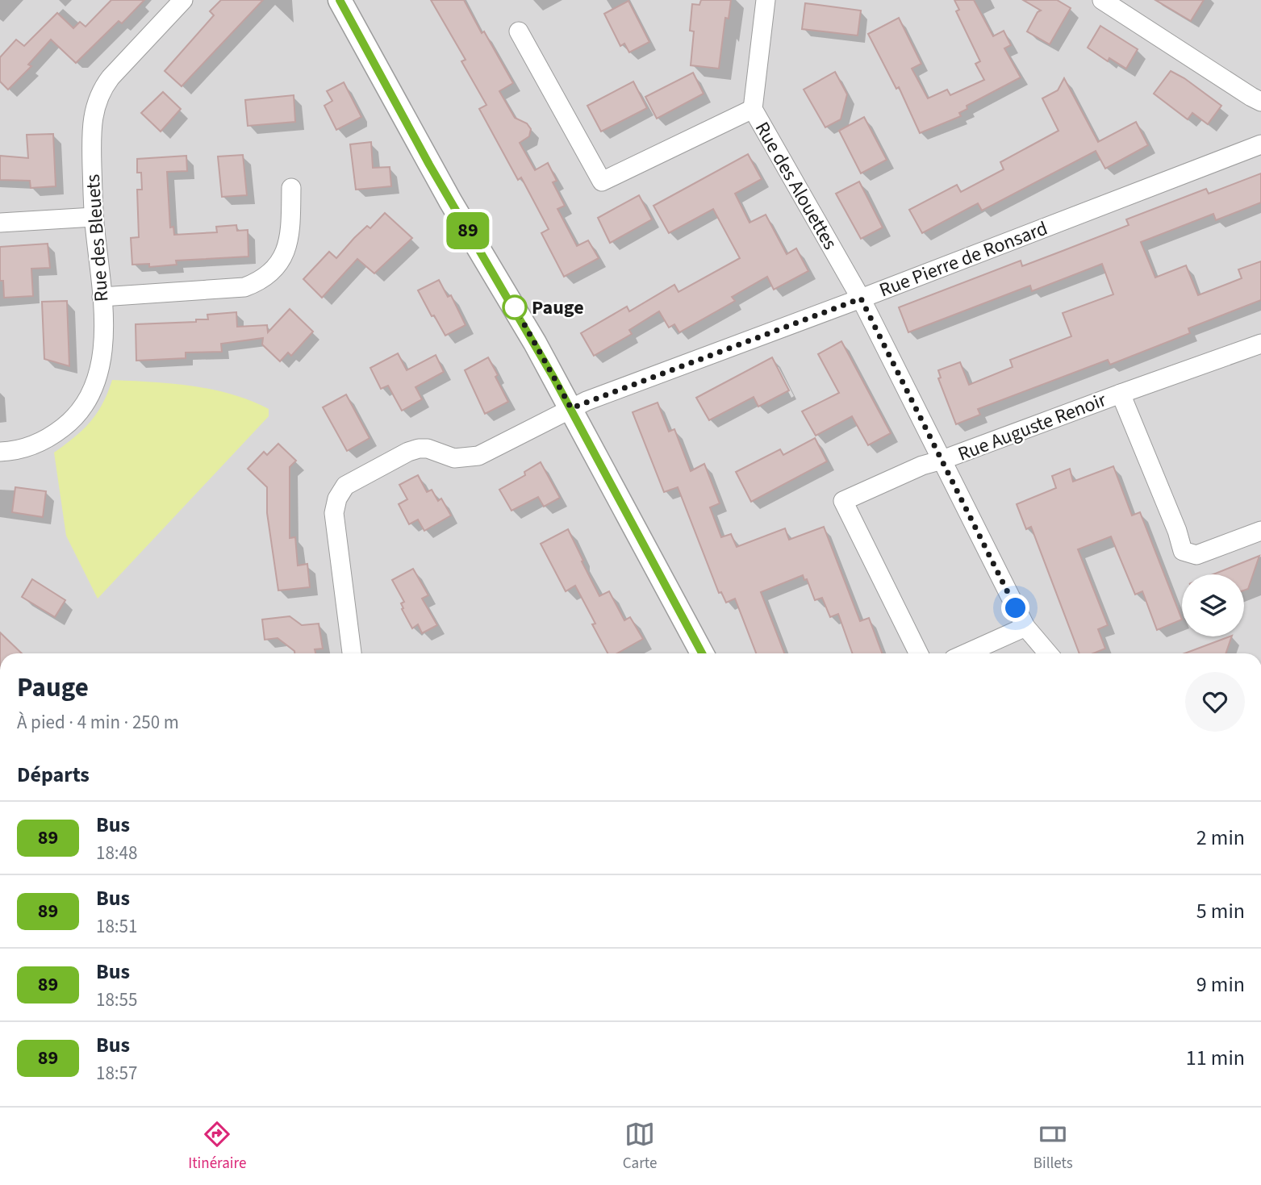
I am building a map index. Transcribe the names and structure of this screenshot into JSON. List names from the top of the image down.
{
  "streets": {
    "street": [
      "Rue des Alouettes",
      "Rue des Bleuets",
      "Rue Pierre de Ronsard",
      "Rue Auguste Renoir"
    ]
  },
  "crossings": [
    ["Rue des Alouettes", "Rue Pierre de Ronsard"],
    ["Rue des Alouettes", "Rue Auguste Renoir"]
  ],
  "places": ["Pauge"],
  "lines": ["bus line 89"],
  "page": {
    "on_map": "89",
    "heading": [
      ["Pauge", "À pied · 4 min · 250 m"],
      "Départs"
    ],
    "list": [
      {
        "mark": "89",
        "name": "Bus",
        "note": "18:48",
        "value": "2 min"
      },
      {
        "mark": "89",
        "name": "Bus",
        "note": "18:51",
        "value": "5 min"
      },
      {
        "mark": "89",
        "name": "Bus",
        "note": "18:55",
        "value": "9 min"
      },
      {
        "mark": "89",
        "name": "Bus",
        "note": "18:57",
        "value": "11 min"
      }
    ],
    "tabs": ["Itinéraire", "Carte", "Billets"]
  }
}
